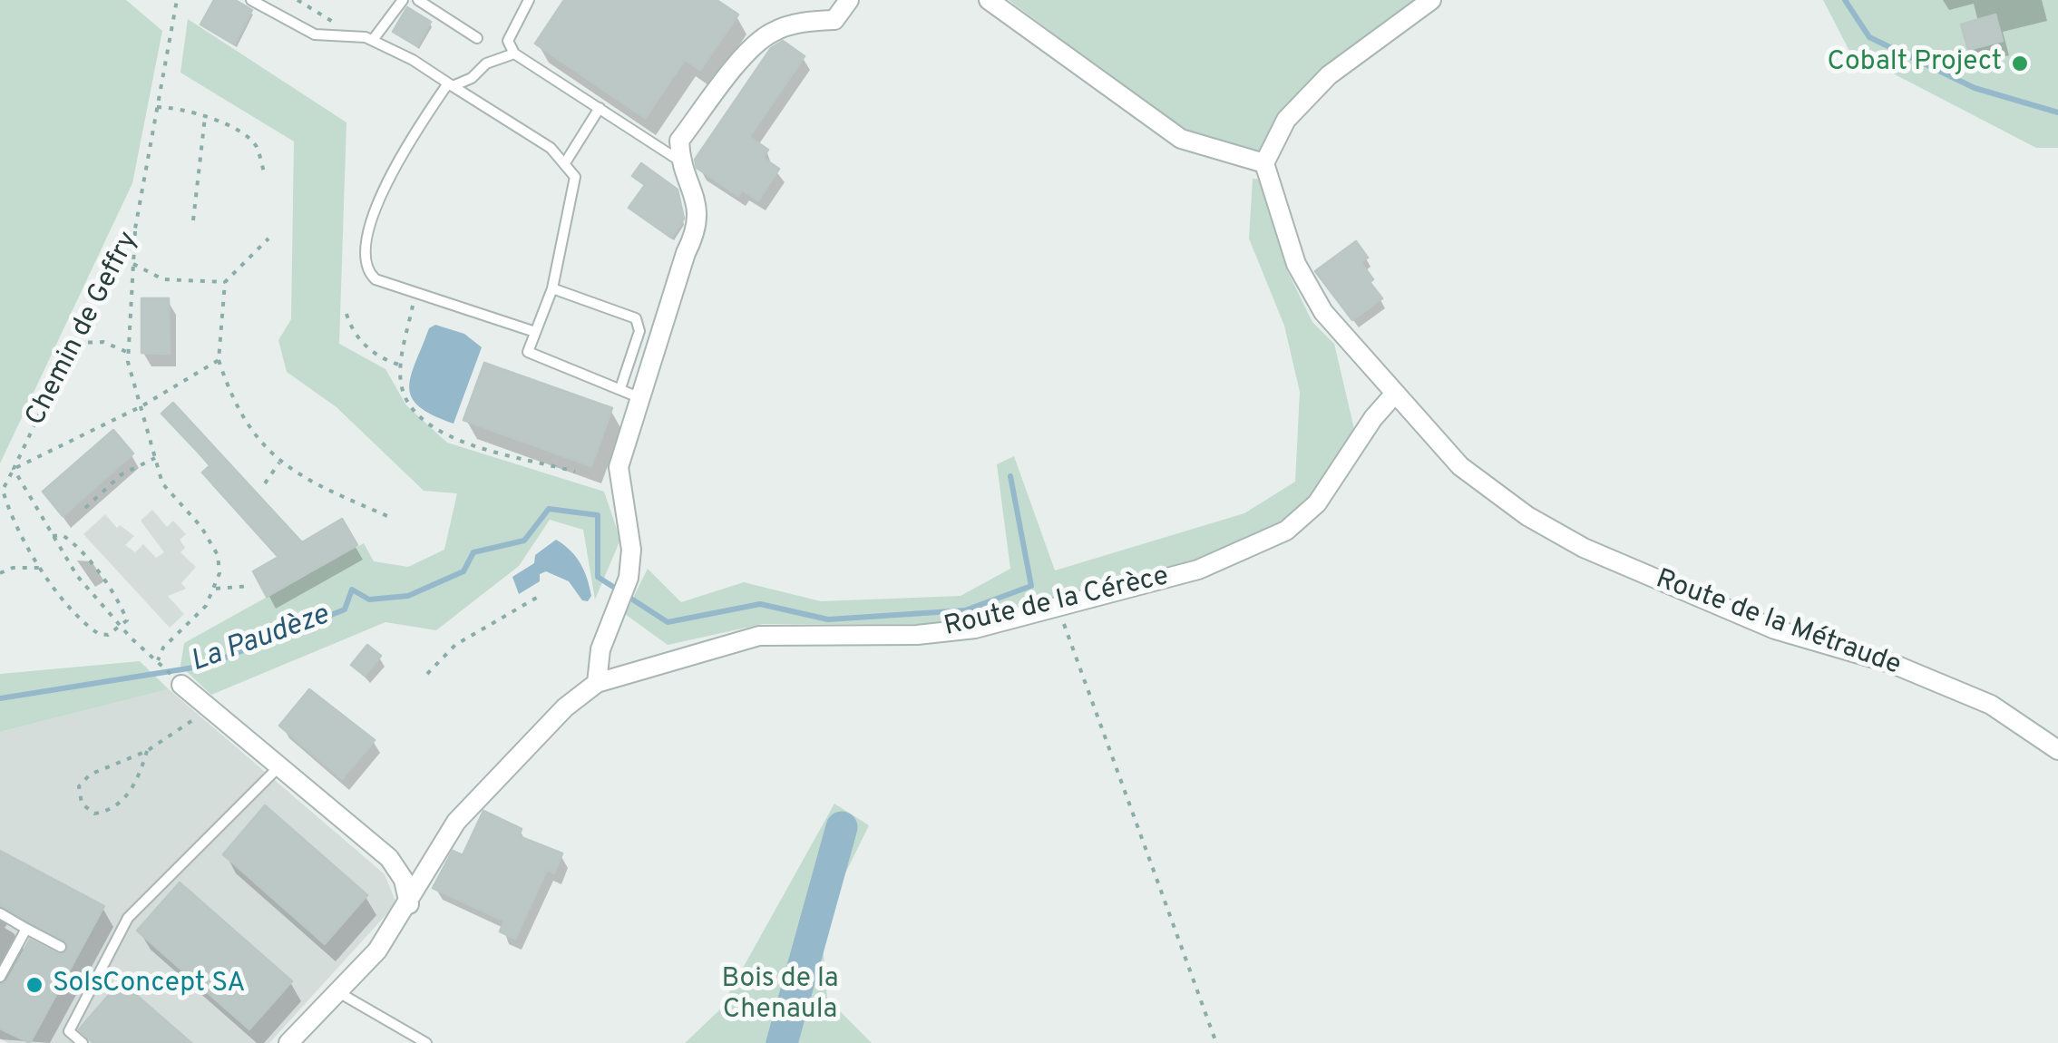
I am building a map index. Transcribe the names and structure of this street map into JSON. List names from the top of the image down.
{
  "streets": {
    "street": ["Route de la Cérèce", "Route de la Métraude"],
    "path": ["Chemin de Geffry"]
  },
  "crossings": [
    ["Route de la Cérèce", "Route de la Métraude"]
  ],
  "water": ["La Paudèze"],
  "parks": ["Bois de la Chenaula"],
  "places": ["Cobalt Project", "SolsConcept SA"]
}
